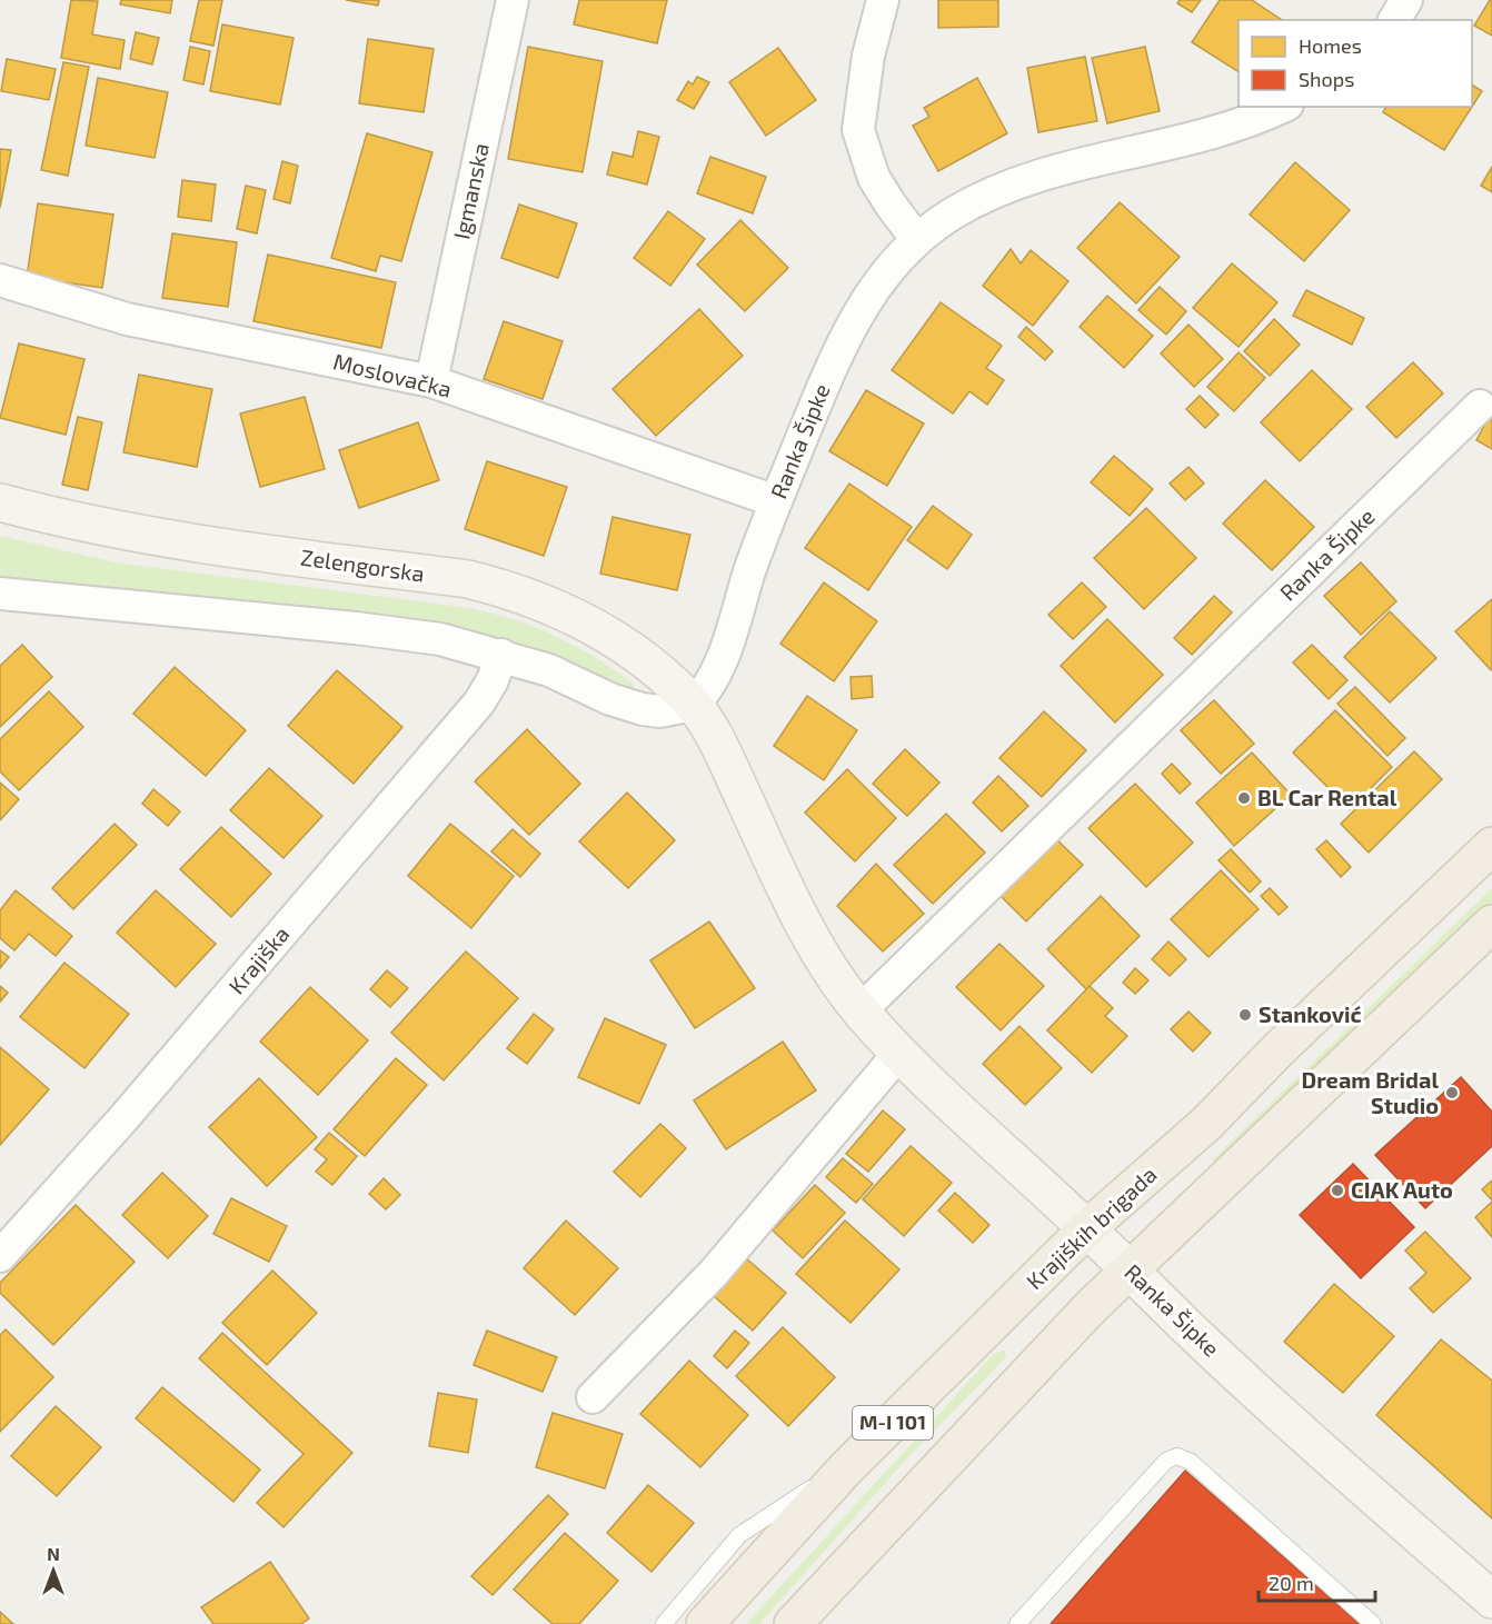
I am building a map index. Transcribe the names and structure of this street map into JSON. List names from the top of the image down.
{
  "streets": {
    "main road": ["Krajiških brigada", "M-I 101"],
    "street": [
      "Igmanska",
      "Moslovačka",
      "Ranka Šipke",
      "Zelengorska",
      "Krajiška"
    ]
  },
  "crossings": [
    ["Igmanska", "Moslovačka"],
    ["Moslovačka", "Ranka Šipke"],
    ["Ranka Šipke", "Zelengorska"],
    ["Ranka Šipke", "Krajiških brigada"],
    ["Ranka Šipke", "M-I 101"]
  ],
  "places": [
    "BL Car Rental",
    "Stanković",
    "Dream Bridal Studio",
    "CIAK Auto"
  ],
  "legend": ["Homes", "Shops"],
  "scale_bar": "20 m",
  "north": "top"
}
